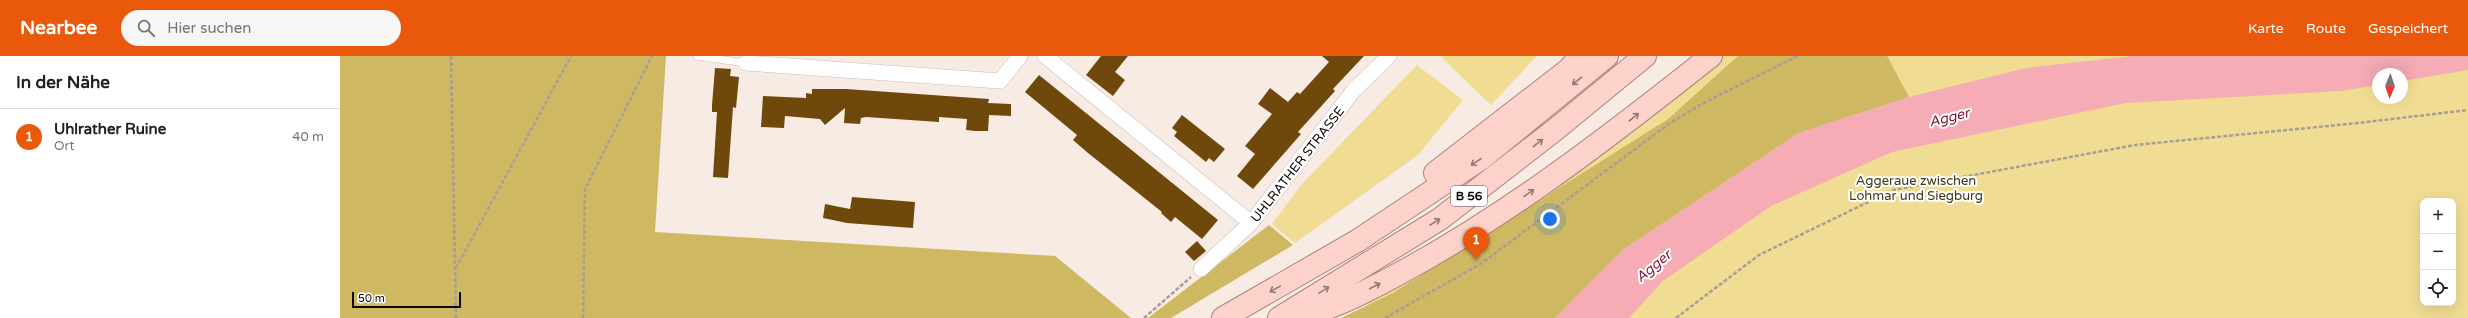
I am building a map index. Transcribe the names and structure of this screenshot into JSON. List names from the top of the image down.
{
  "streets": {
    "highway": ["B 56"],
    "street": ["UHLRATHER STRASSE"]
  },
  "water": ["Agger"],
  "parks": ["Aggeraue zwischen Lohmar und Siegburg"],
  "scale_bar": "50 m",
  "north": "bottom",
  "page": {
    "header": "Nearbee",
    "search": "Hier suchen",
    "nav": ["Karte", "Route", "Gespeichert"],
    "heading": "In der Nähe",
    "list": [
      {
        "mark": "1",
        "name": "Uhlrather Ruine",
        "note": "Ort",
        "value": "40 m"
      }
    ],
    "map_buttons": ["+", "−"],
    "pins": "1",
    "scale": "50 m"
  }
}
